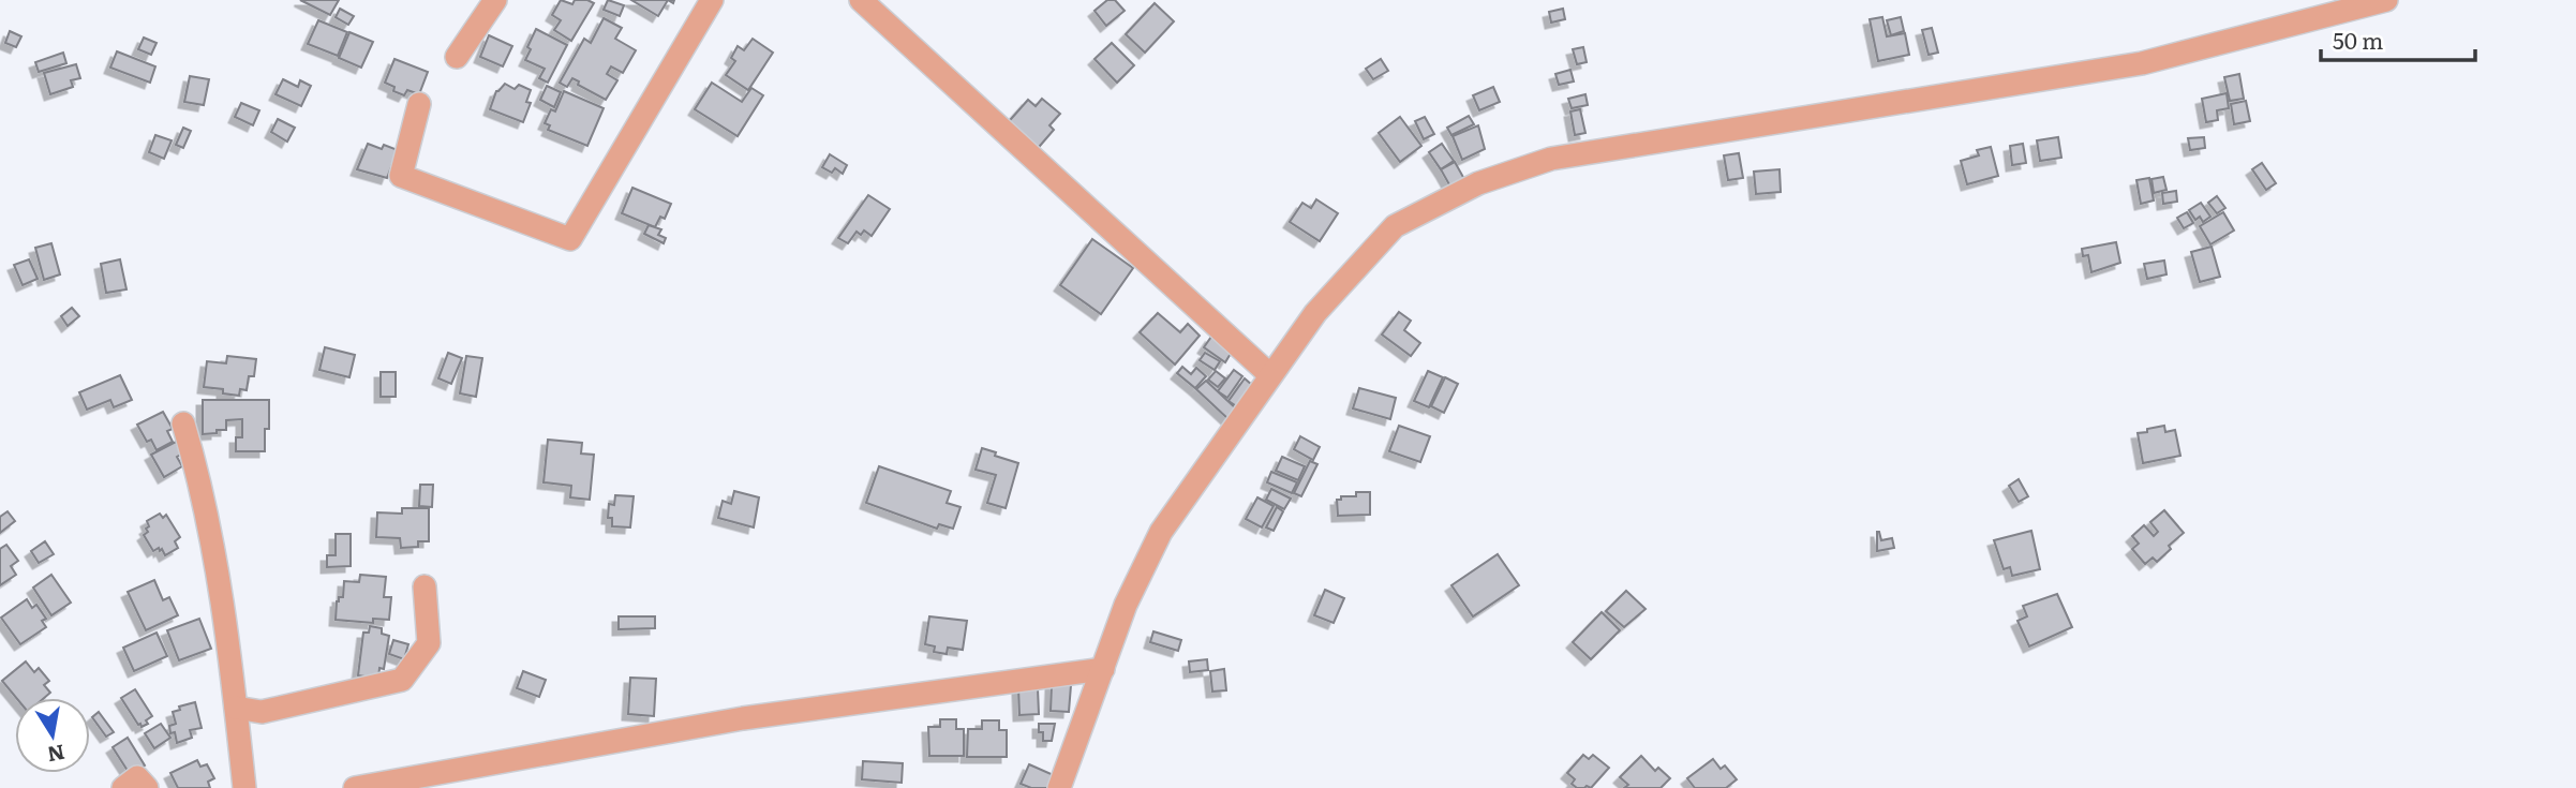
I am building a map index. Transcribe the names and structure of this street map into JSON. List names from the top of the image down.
{
  "scale_bar": "50 m",
  "north": "bottom"
}
